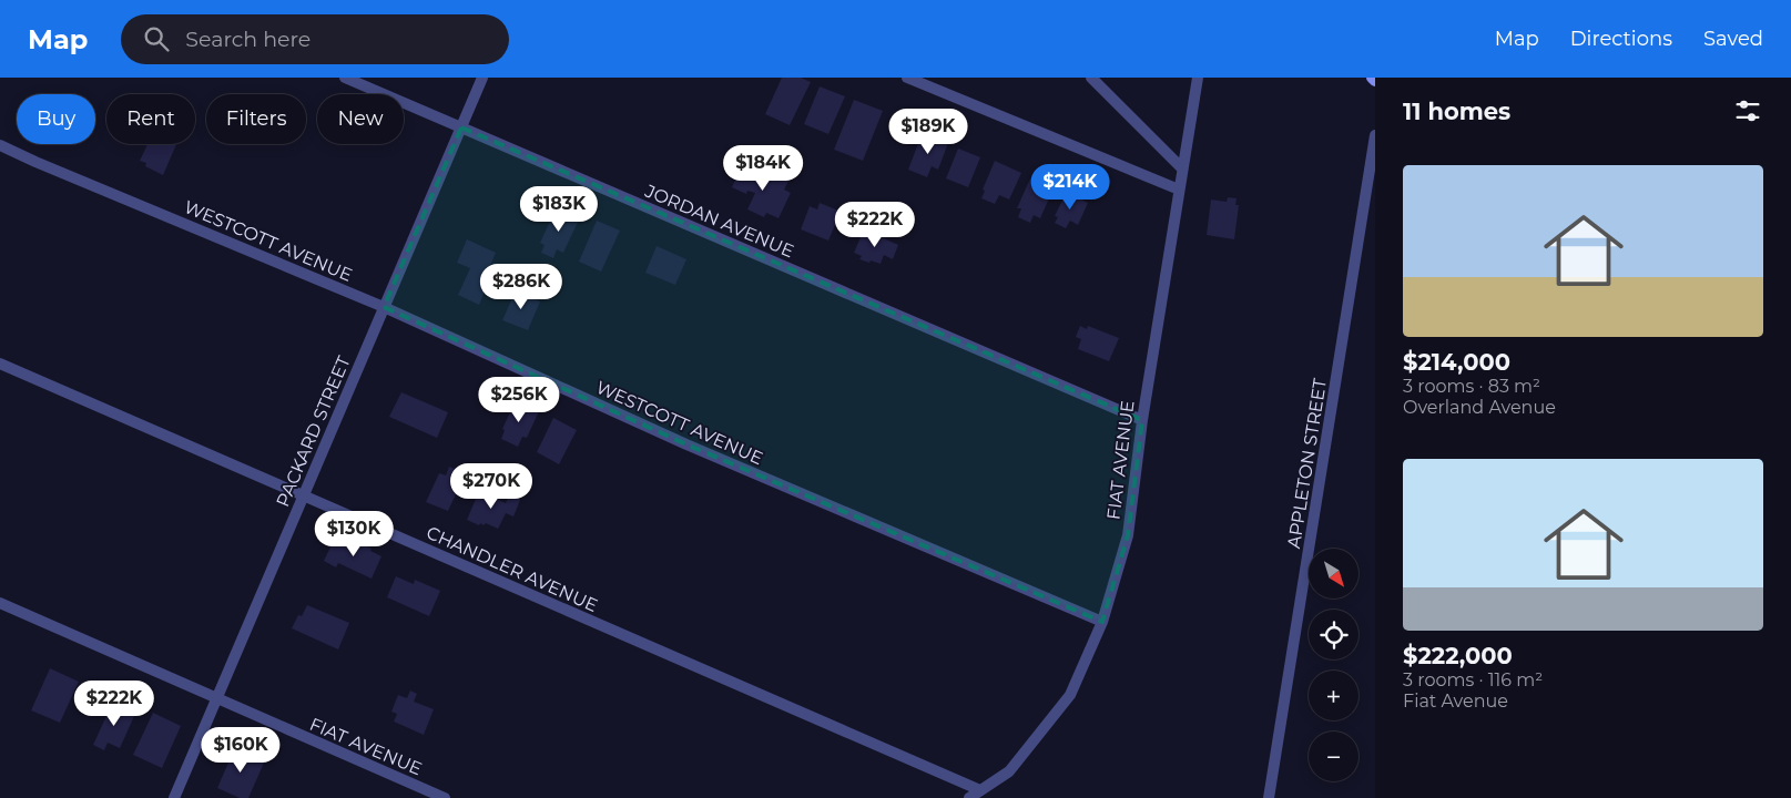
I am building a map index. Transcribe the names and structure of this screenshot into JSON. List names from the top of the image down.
{
  "streets": {
    "street": [
      "JORDAN AVENUE",
      "WESTCOTT AVENUE",
      "PACKARD STREET",
      "FIAT AVENUE",
      "APPLETON STREET",
      "CHANDLER AVENUE"
    ]
  },
  "crossings": [
    ["JORDAN AVENUE", "PACKARD STREET"],
    ["JORDAN AVENUE", "FIAT AVENUE"],
    ["WESTCOTT AVENUE", "PACKARD STREET"],
    ["WESTCOTT AVENUE", "FIAT AVENUE"],
    ["PACKARD STREET", "FIAT AVENUE"],
    ["PACKARD STREET", "CHANDLER AVENUE"],
    ["FIAT AVENUE", "CHANDLER AVENUE"]
  ],
  "north": "bottom right",
  "page": {
    "header": "Map",
    "search": "Search here",
    "nav": ["Map", "Directions", "Saved"],
    "heading": "11 homes",
    "chip": [
      "Buy",
      "Rent",
      "Filters",
      "New"
    ],
    "price": [
      "$189K",
      "$184K",
      "$214K",
      "$183K",
      "$222K",
      "$286K",
      "$256K",
      "$270K",
      "$130K",
      "$222K",
      "$160K"
    ],
    "list": [
      {
        "name": "$214,000",
        "note": "3 rooms · 83 m² · Overland Avenue"
      },
      {
        "name": "$222,000",
        "note": "3 rooms · 116 m² · Fiat Avenue"
      }
    ],
    "map_buttons": ["+", "−"]
  }
}
